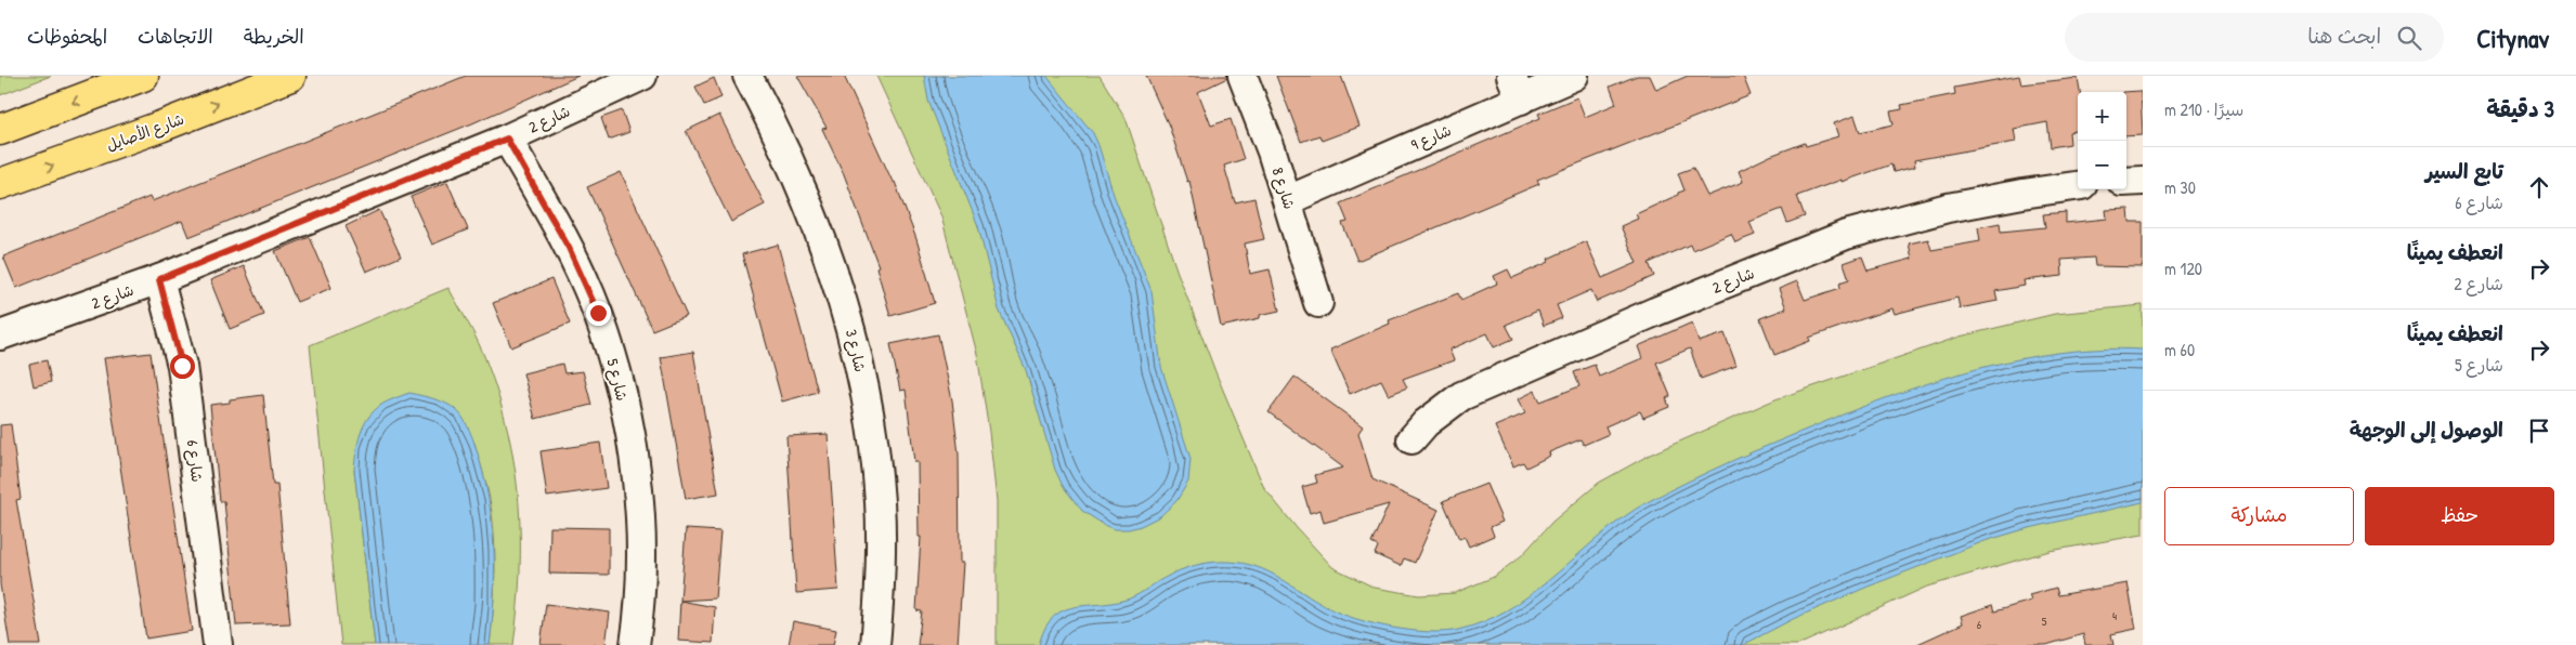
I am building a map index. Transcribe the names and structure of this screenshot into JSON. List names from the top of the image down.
{
  "streets": {
    "main road": ["شارع الأصايل"],
    "street": [
      "شارع 2",
      "شارع 9",
      "شارع 8",
      "شارع 3",
      "شارع 5",
      "شارع 6"
    ]
  },
  "crossings": [
    ["شارع 2", "شارع 5"],
    ["شارع 2", "شارع 6"],
    ["شارع 9", "شارع 8"]
  ],
  "house_numbers": ["4", "5", "6"],
  "page": {
    "header": "Citynav",
    "search": "ابحث هنا",
    "nav": ["الخريطة", "الاتجاهات", "المحفوظات"],
    "heading": ["3 دقيقة", "سيرًا · 210 m"],
    "map_buttons": ["+", "−"],
    "list": [
      ["تابع السير", "شارع 6", "30 m"],
      ["انعطف يمينًا", "شارع 2", "120 m"],
      ["انعطف يمينًا", "شارع 5", "60 m"],
      "الوصول إلى الوجهة"
    ],
    "buttons": ["حفظ", "مشاركة"]
  }
}
